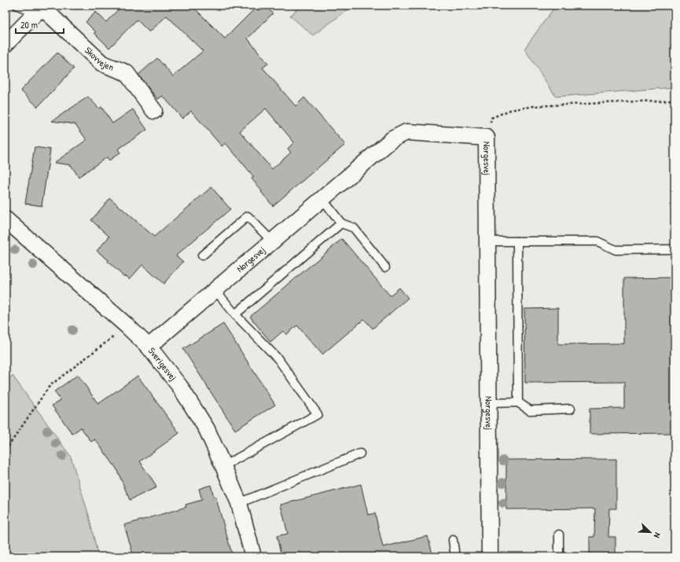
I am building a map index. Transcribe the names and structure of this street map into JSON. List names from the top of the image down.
{
  "streets": {
    "street": ["Skovvejen", "Norgesvej", "Sverigesvej"]
  },
  "crossings": [
    ["Norgesvej", "Sverigesvej"]
  ],
  "scale_bar": "20 m",
  "north": "bottom right"
}
